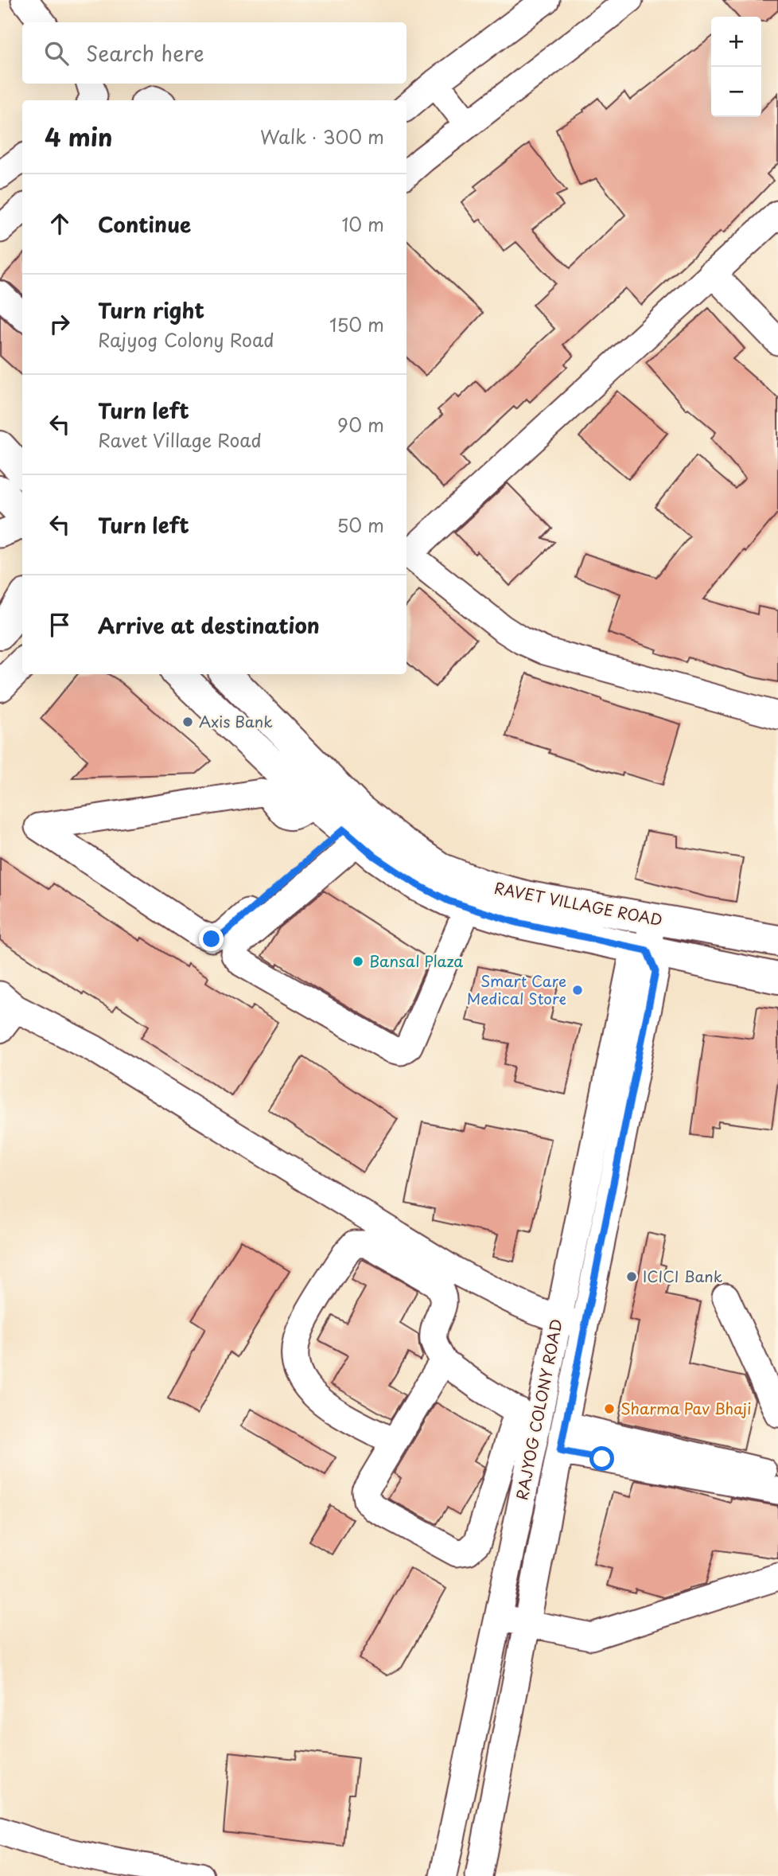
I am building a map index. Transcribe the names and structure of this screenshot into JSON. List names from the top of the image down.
{
  "streets": {
    "main road": ["RAVET VILLAGE ROAD"],
    "street": ["RAJYOG COLONY ROAD"]
  },
  "crossings": [
    ["RAVET VILLAGE ROAD", "RAJYOG COLONY ROAD"]
  ],
  "places": [
    "Axis Bank",
    "Bansal Plaza",
    "Smart Care Medical Store",
    "ICICI Bank",
    "Sharma Pav Bhaji"
  ],
  "page": {
    "map_buttons": ["+", "−"],
    "search": "Search here",
    "heading": ["4 min", "Walk · 300 m"],
    "list": [
      ["Continue", "10 m"],
      ["Turn right", "Rajyog Colony Road", "150 m"],
      ["Turn left", "Ravet Village Road", "90 m"],
      ["Turn left", "50 m"],
      "Arrive at destination"
    ]
  }
}
